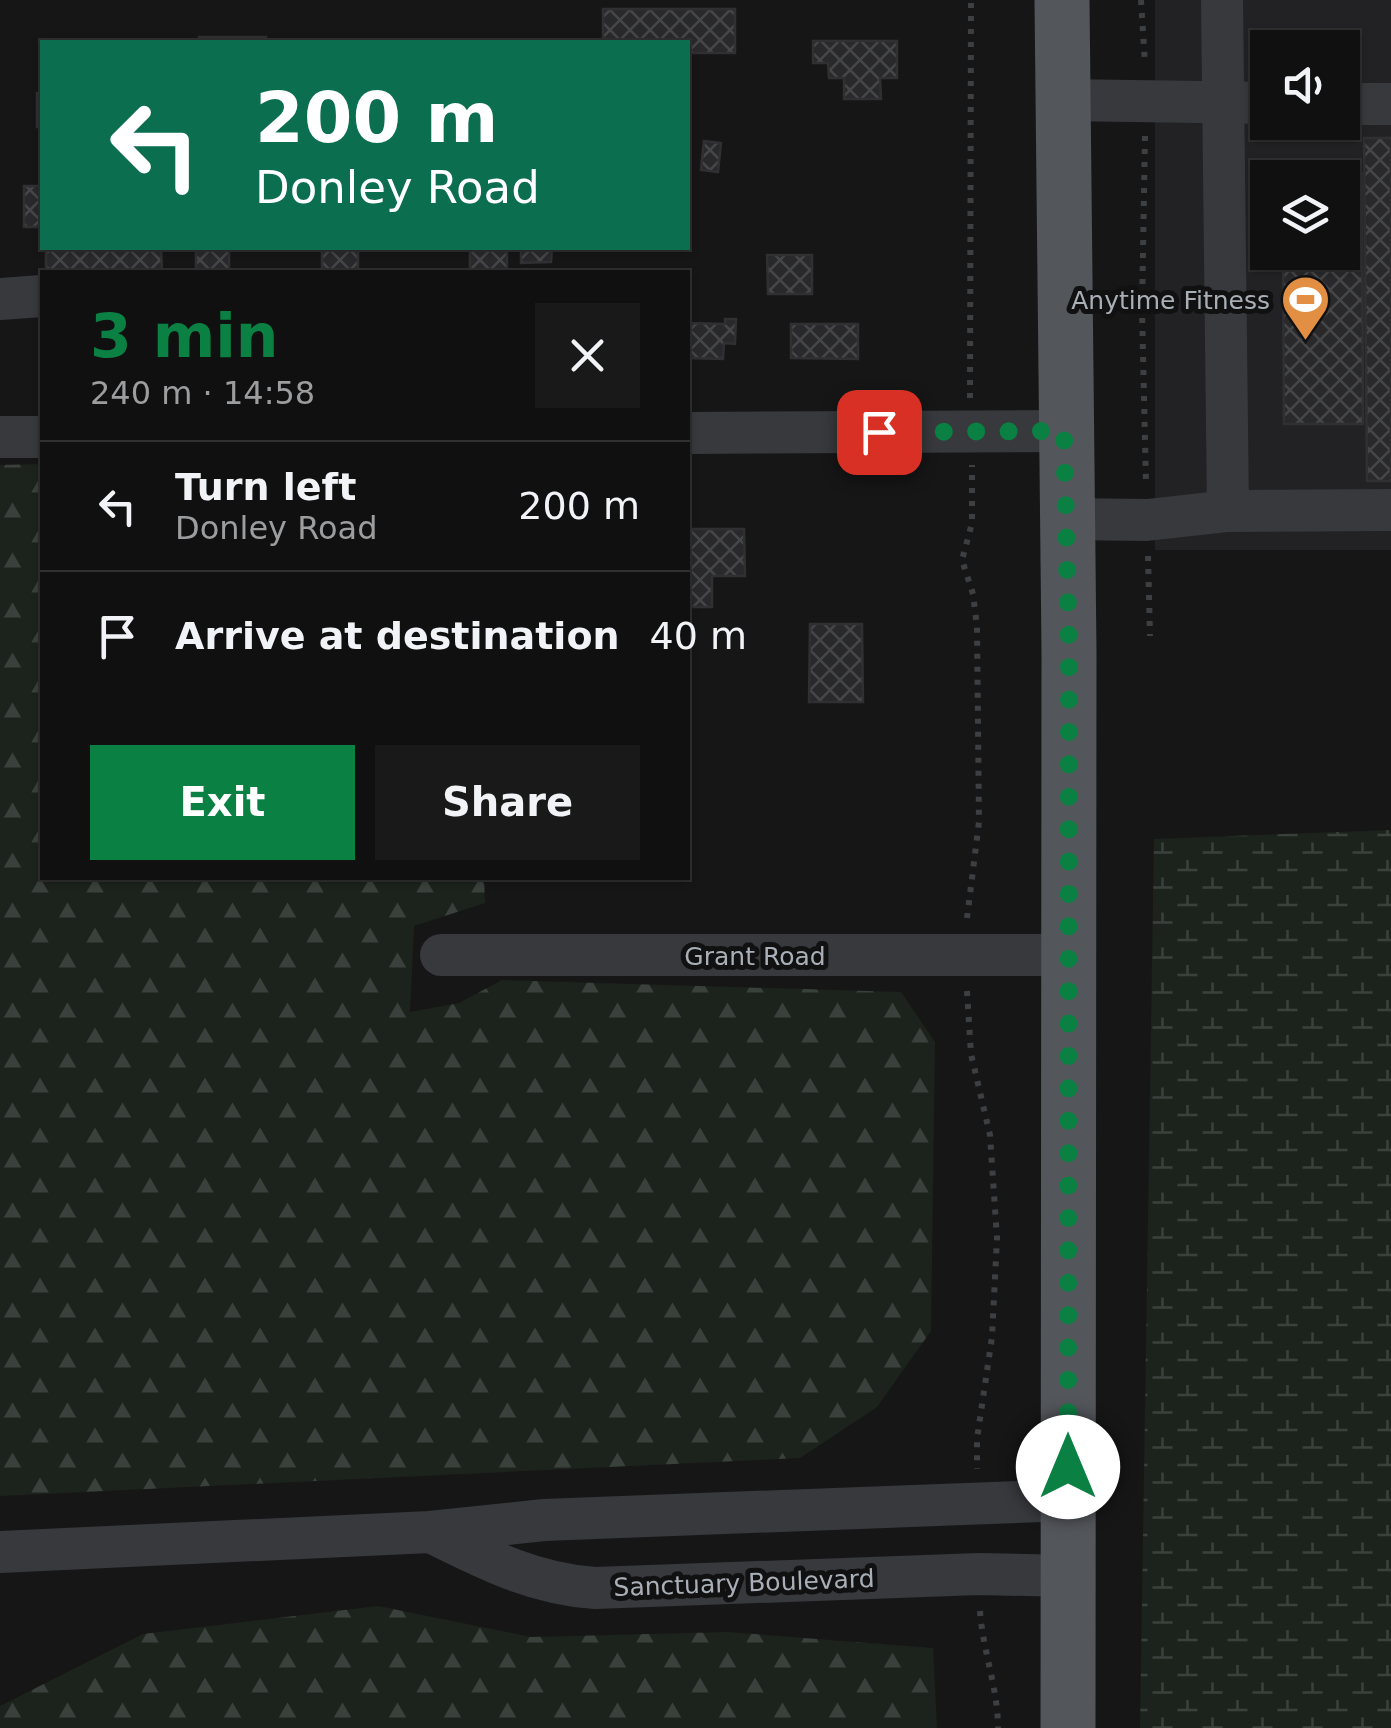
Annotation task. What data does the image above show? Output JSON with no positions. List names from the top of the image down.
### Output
{
  "streets": {
    "street": ["Grant Road", "Sanctuary Boulevard"]
  },
  "places": {
    "sports": ["Anytime Fitness"]
  },
  "page": {
    "turn": ["200 m", "Donley Road"],
    "heading": ["3 min", "240 m · 14:58"],
    "list": [
      {
        "name": "Turn left",
        "note": "Donley Road",
        "value": "200 m"
      },
      {
        "name": "Arrive at destination",
        "value": "40 m"
      }
    ],
    "buttons": ["Exit", "Share"]
  }
}
